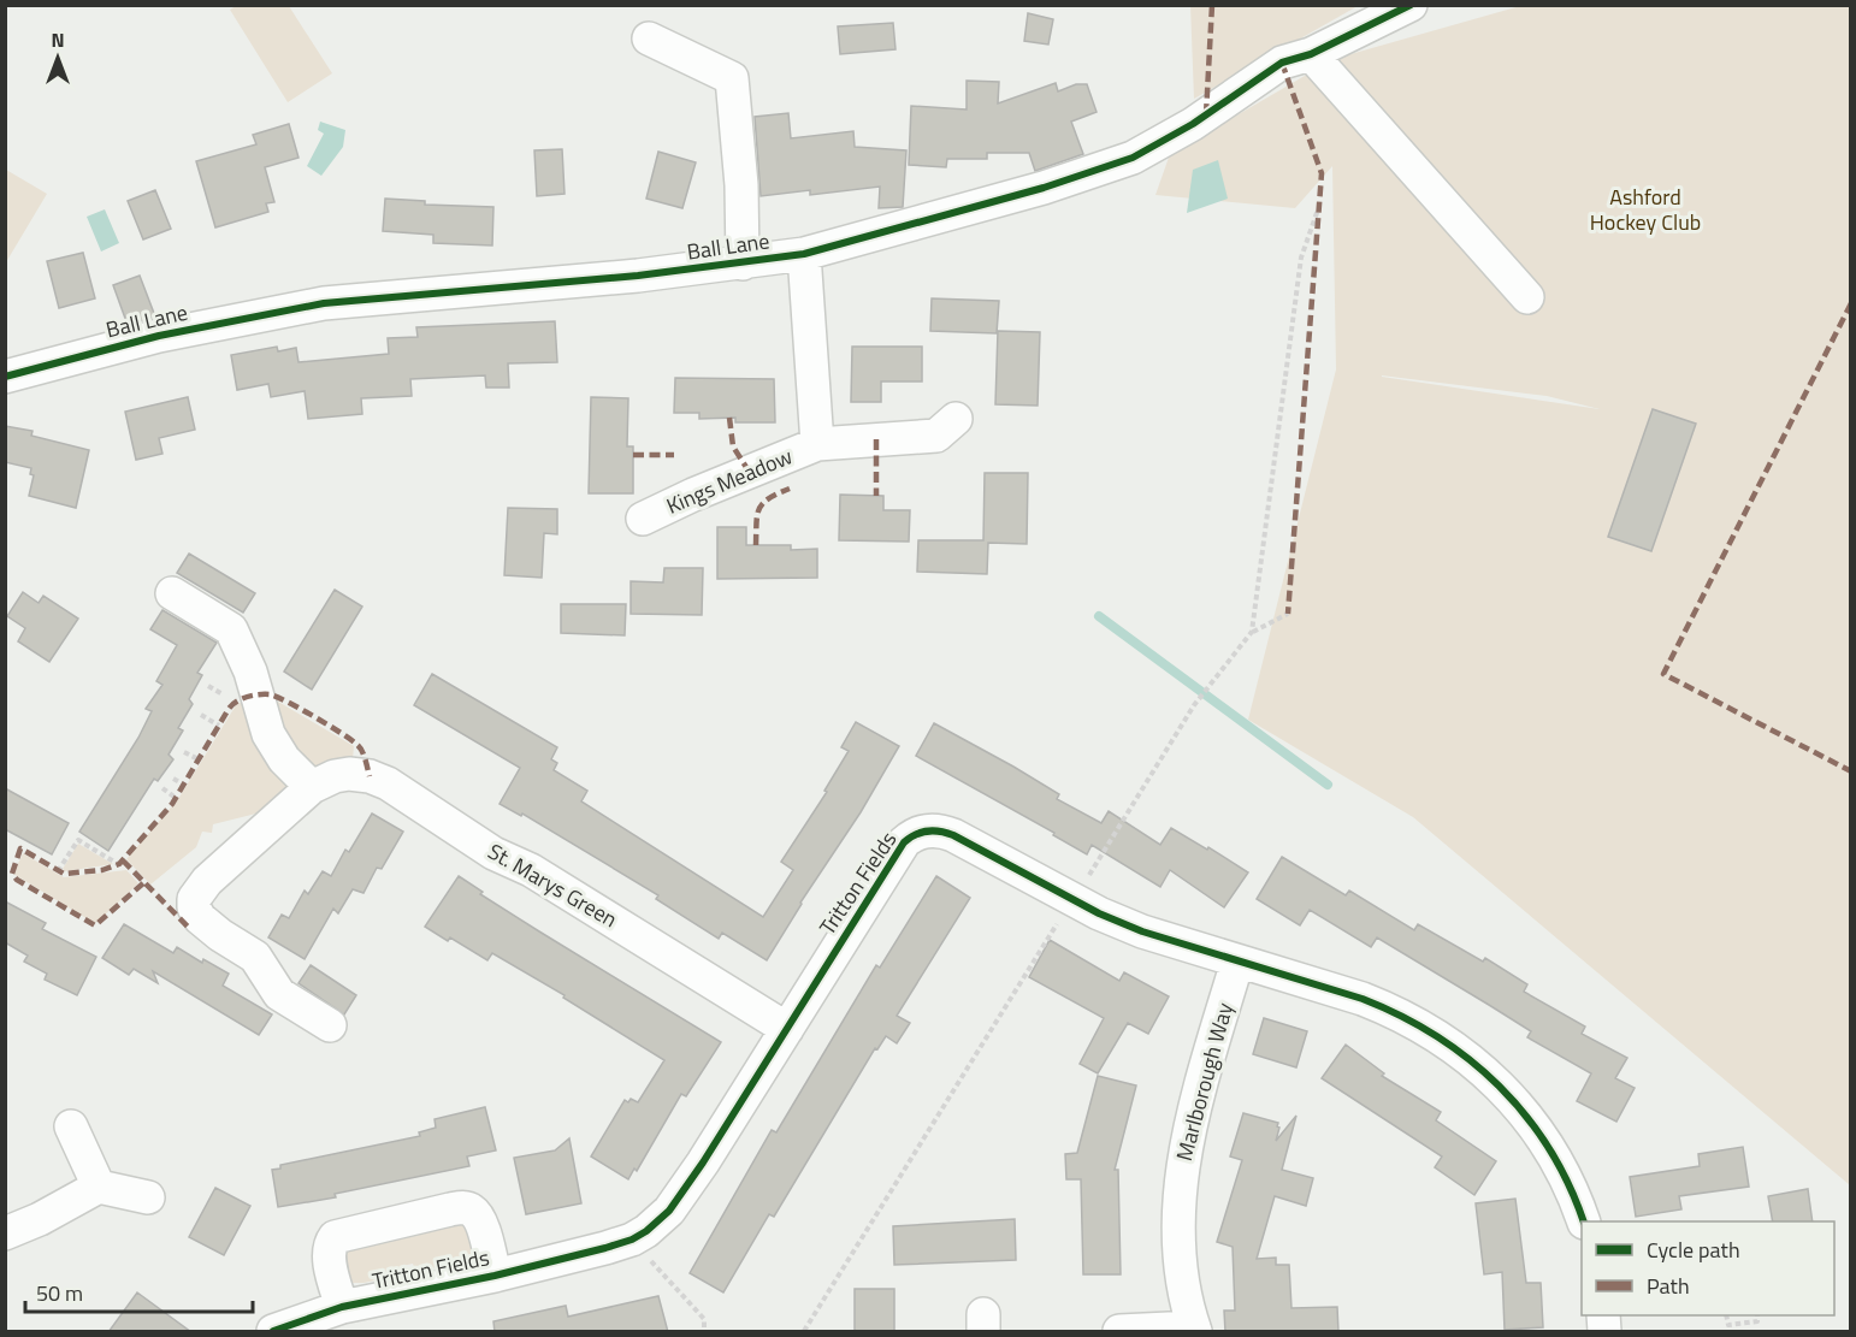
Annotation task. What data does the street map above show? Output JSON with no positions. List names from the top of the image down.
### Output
{
  "streets": {
    "street": [
      "Ball Lane",
      "Kings Meadow",
      "Tritton Fields",
      "St. Marys Green",
      "Marlborough Way"
    ]
  },
  "crossings": [
    ["Ball Lane", "Kings Meadow"],
    ["Tritton Fields", "St. Marys Green"],
    ["Tritton Fields", "Marlborough Way"]
  ],
  "parks": ["Ashford Hockey Club"],
  "legend": ["Cycle path", "Path"],
  "scale_bar": "50 m",
  "north": "top"
}
